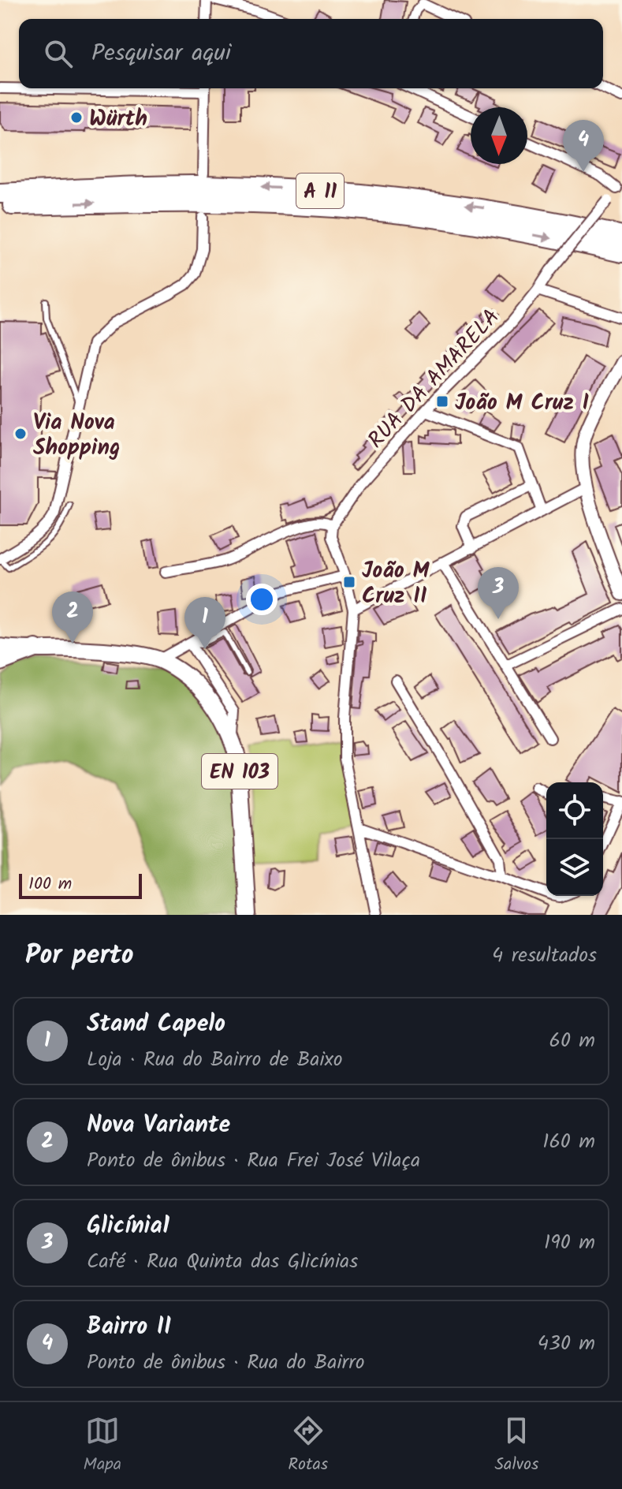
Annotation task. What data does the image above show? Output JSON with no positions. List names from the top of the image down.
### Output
{
  "streets": {
    "highway": ["A 11"],
    "main road": ["EN 103"],
    "street": ["RUA DA AMARELA"]
  },
  "places": {
    "other": ["Würth", "Via Nova Shopping"],
    "transit": ["João M Cruz I", "João M Cruz II"]
  },
  "scale_bar": "100 m",
  "north": "bottom",
  "page": {
    "search": "Pesquisar aqui",
    "pins": [
      "4",
      "3",
      "2",
      "1"
    ],
    "scale": "100 m",
    "heading": ["Por perto", "4 resultados"],
    "list": [
      {
        "mark": "1",
        "name": "Stand Capelo",
        "note": "Loja · Rua do Bairro de Baixo",
        "value": "60 m"
      },
      {
        "mark": "2",
        "name": "Nova Variante",
        "note": "Ponto de ônibus · Rua Frei José Vilaça",
        "value": "160 m"
      },
      {
        "mark": "3",
        "name": "Glicínia1",
        "note": "Café · Rua Quinta das Glicínias",
        "value": "190 m"
      },
      {
        "mark": "4",
        "name": "Bairro II",
        "note": "Ponto de ônibus · Rua do Bairro",
        "value": "430 m"
      }
    ],
    "nav": ["Mapa", "Rotas", "Salvos"]
  }
}
